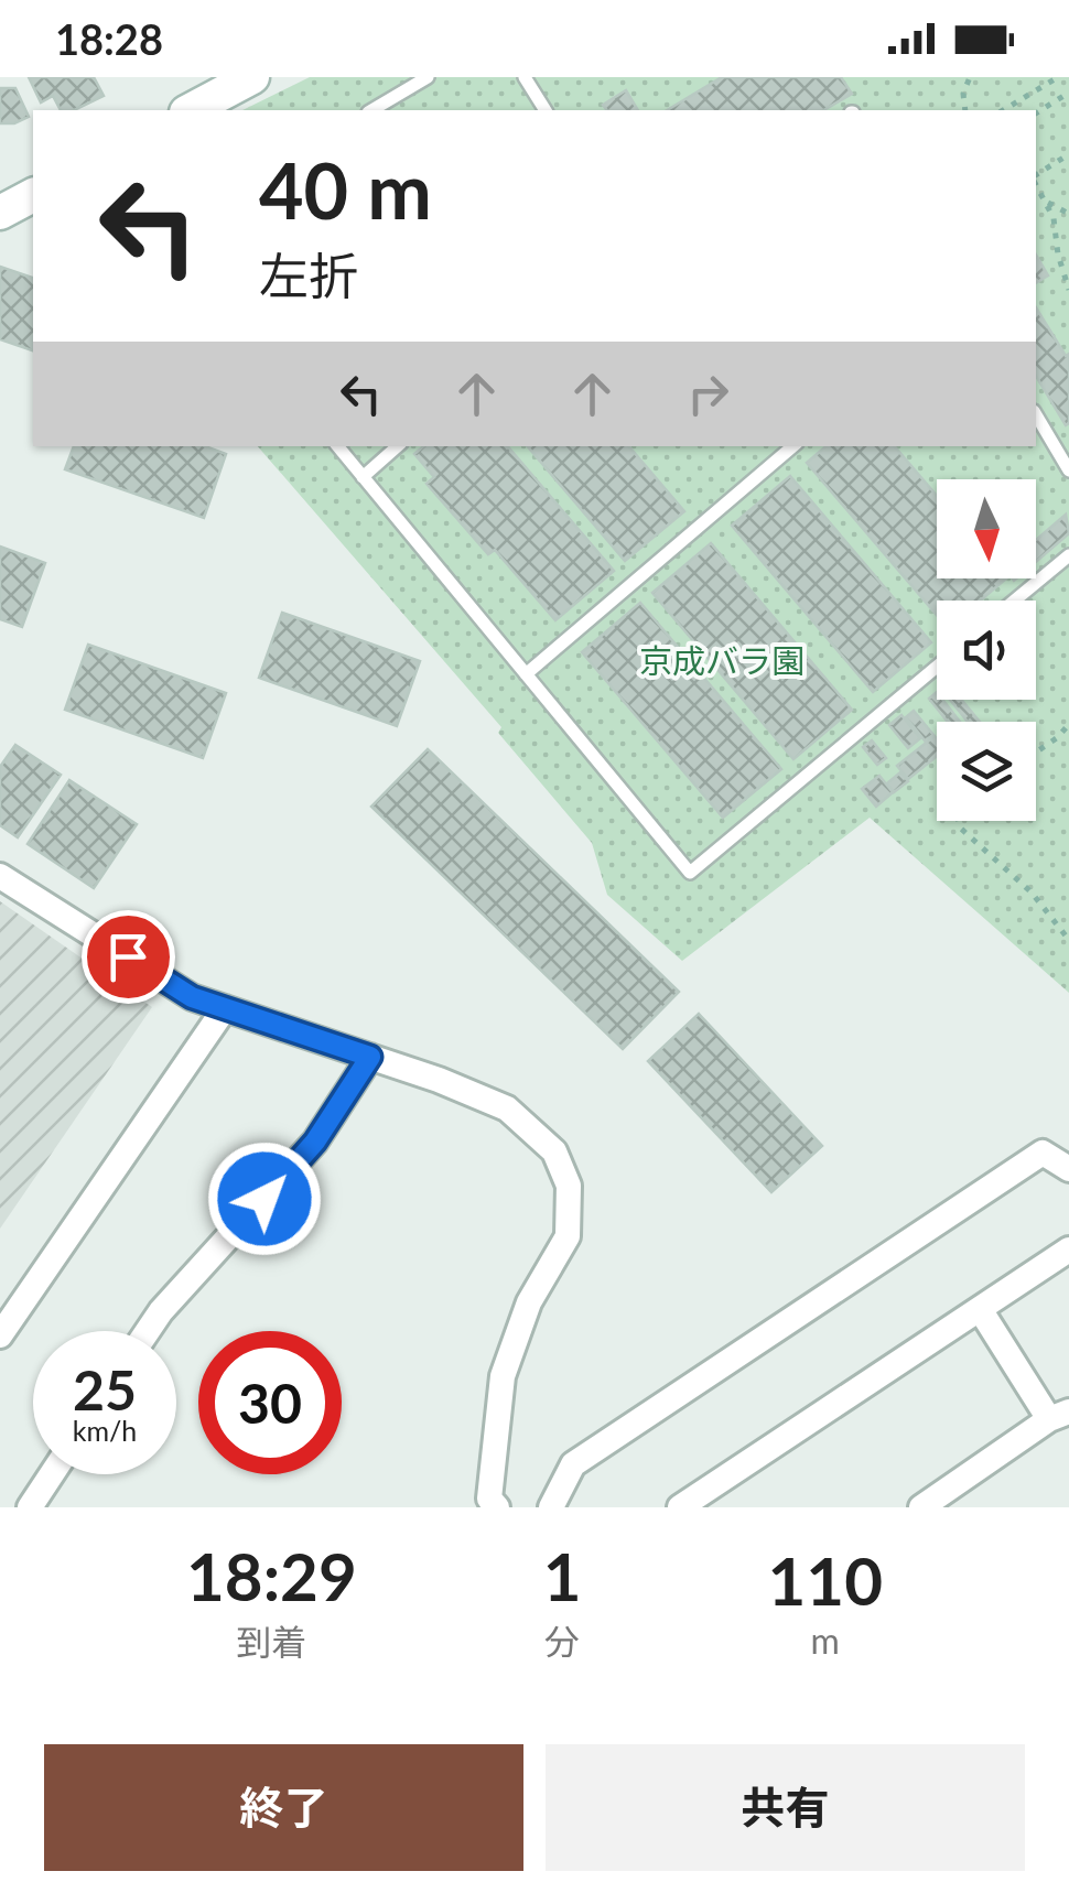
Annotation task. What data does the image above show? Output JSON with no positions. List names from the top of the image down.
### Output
{
  "parks": ["京成バラ園"],
  "north": "bottom",
  "page": {
    "status": "18:28",
    "turn": ["40 m", "左折"],
    "speed": "25 km/h",
    "limit": "30",
    "eta": [
      "18:29",
      "到着",
      "1",
      "分",
      "110",
      "m"
    ],
    "buttons": ["終了", "共有"]
  }
}
